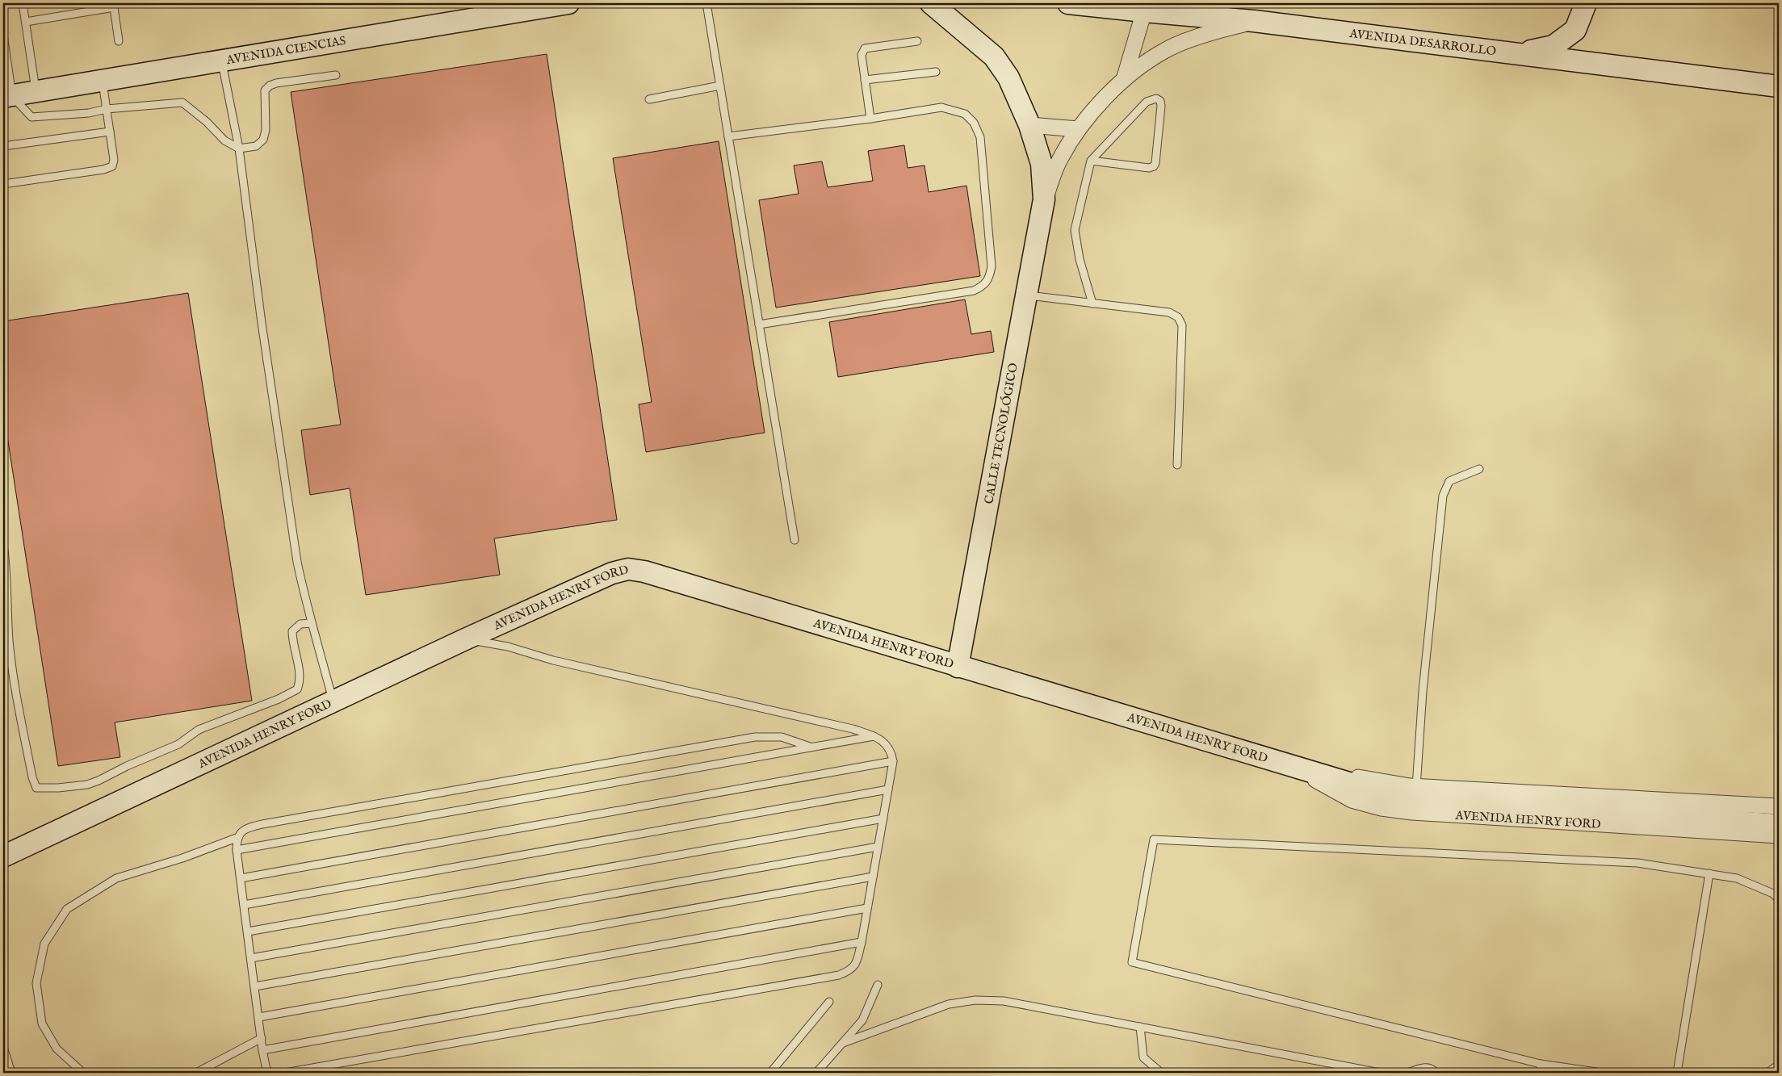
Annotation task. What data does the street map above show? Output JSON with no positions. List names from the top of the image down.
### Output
{
  "streets": {
    "street": [
      "AVENIDA DESARROLLO",
      "AVENIDA CIENCIAS",
      "CALLE TECNOLÓGICO",
      "AVENIDA HENRY FORD"
    ]
  },
  "crossings": [
    ["AVENIDA DESARROLLO", "CALLE TECNOLÓGICO"],
    ["CALLE TECNOLÓGICO", "AVENIDA HENRY FORD"]
  ]
}
